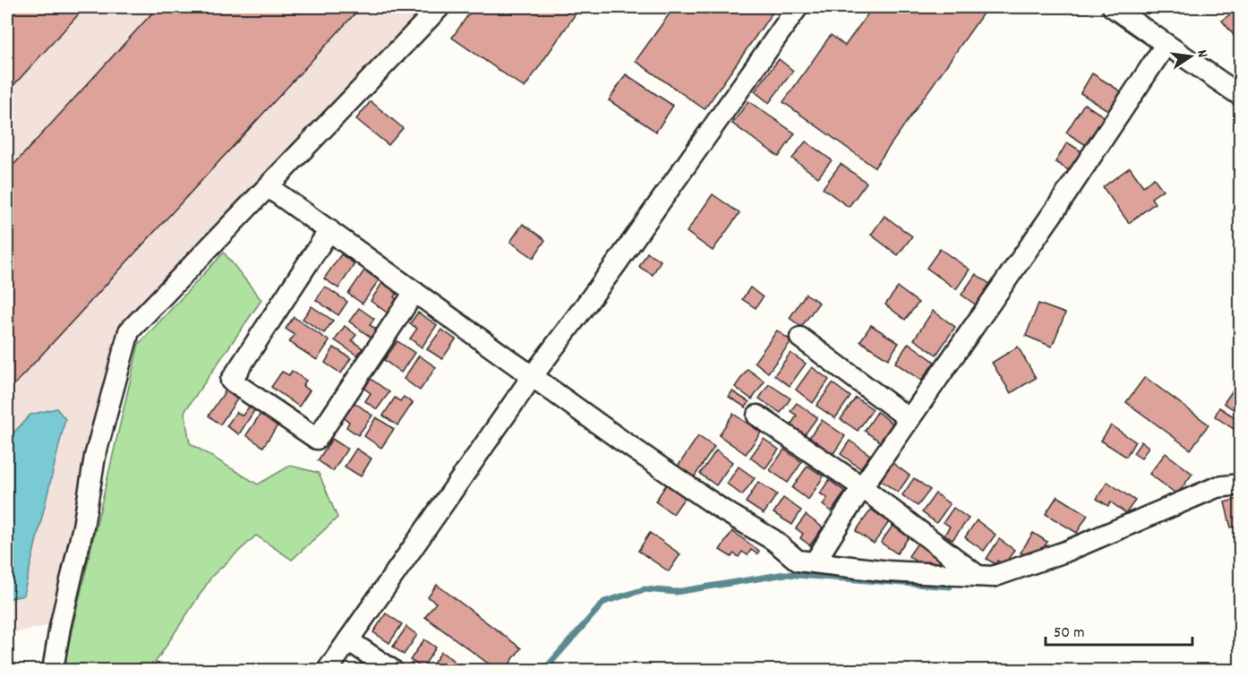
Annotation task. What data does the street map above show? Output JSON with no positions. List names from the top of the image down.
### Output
{
  "scale_bar": "50 m",
  "north": "right"
}
